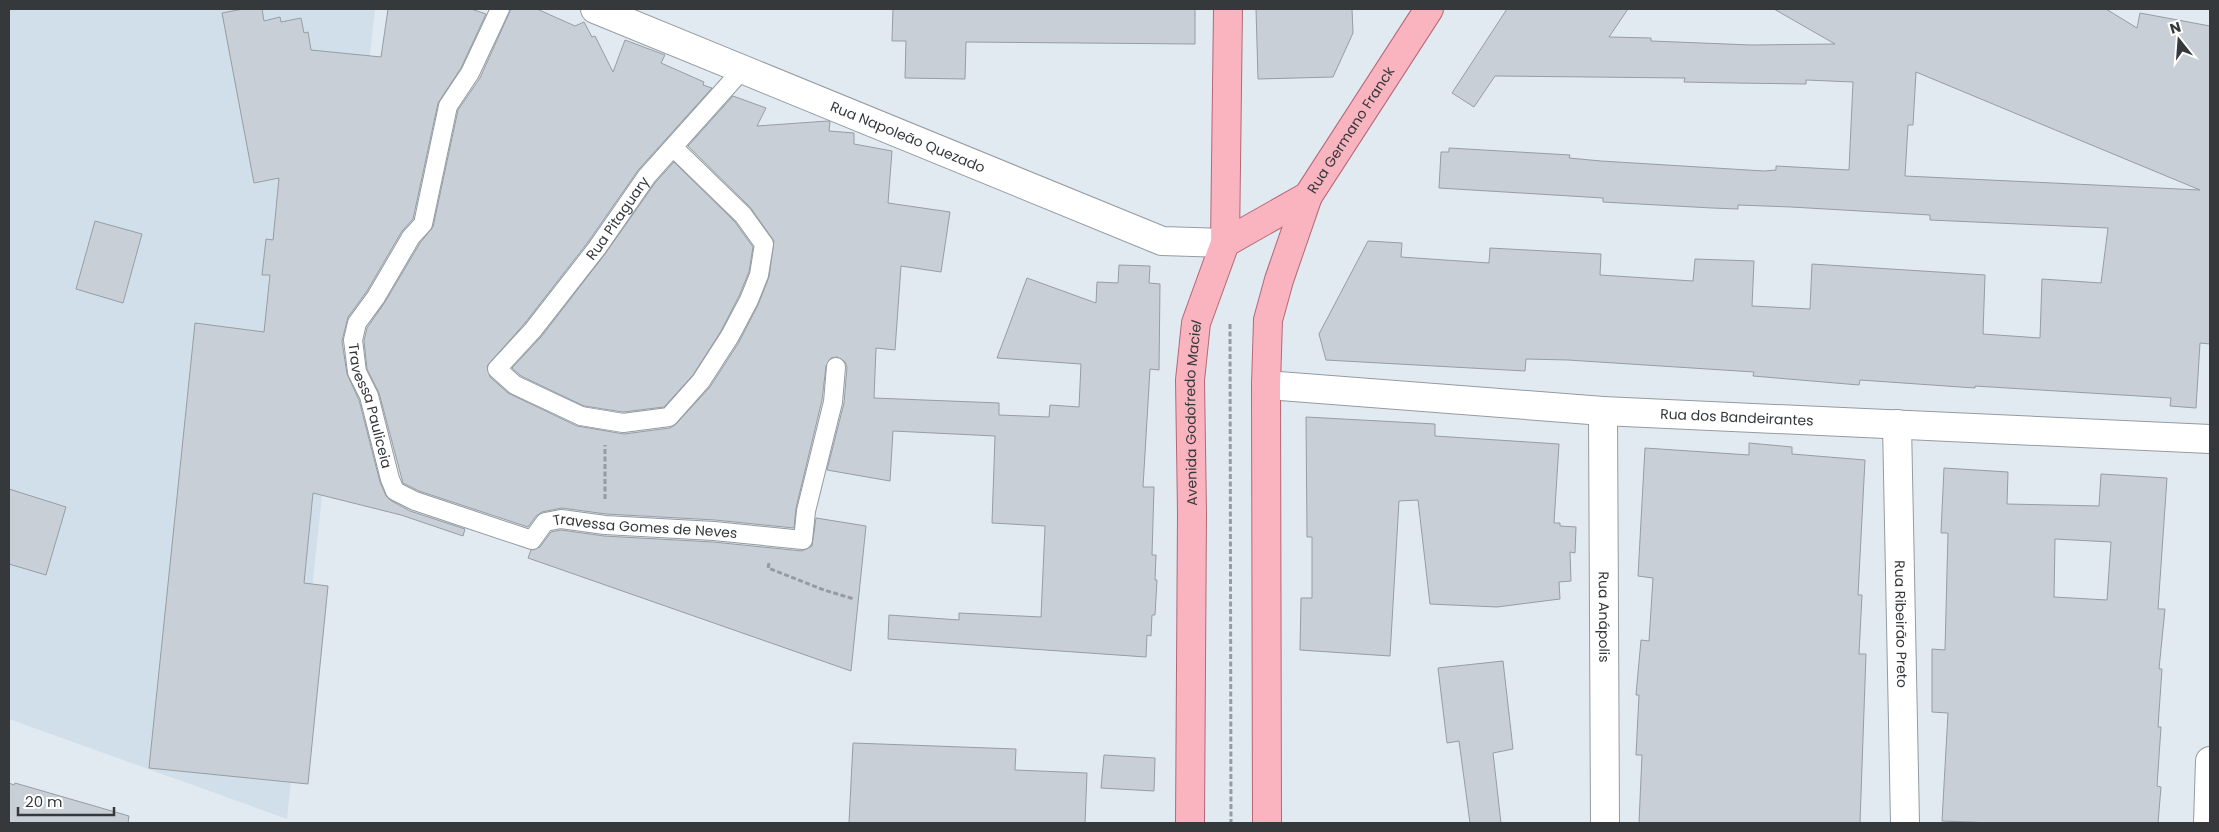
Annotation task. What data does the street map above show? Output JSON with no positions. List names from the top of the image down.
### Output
{
  "streets": {
    "main road": ["Rua Germano Franck", "Avenida Godofredo Maciel"],
    "street": [
      "Rua Napoleão Quezado",
      "Rua dos Bandeirantes",
      "Rua Anápolis",
      "Rua Ribeirão Preto"
    ],
    "lane": ["Rua Pitaguary", "Travessa Pauliceia", "Travessa Gomes de Neves"]
  },
  "crossings": [
    ["Rua Germano Franck", "Rua Napoleão Quezado"],
    ["Rua Germano Franck", "Avenida Godofredo Maciel"],
    ["Rua Napoleão Quezado", "Rua Pitaguary"],
    ["Rua Napoleão Quezado", "Avenida Godofredo Maciel"],
    ["Travessa Pauliceia", "Travessa Gomes de Neves"],
    ["Rua dos Bandeirantes", "Rua Anápolis"],
    ["Rua dos Bandeirantes", "Rua Ribeirão Preto"]
  ],
  "scale_bar": "20 m",
  "north": "top"
}
